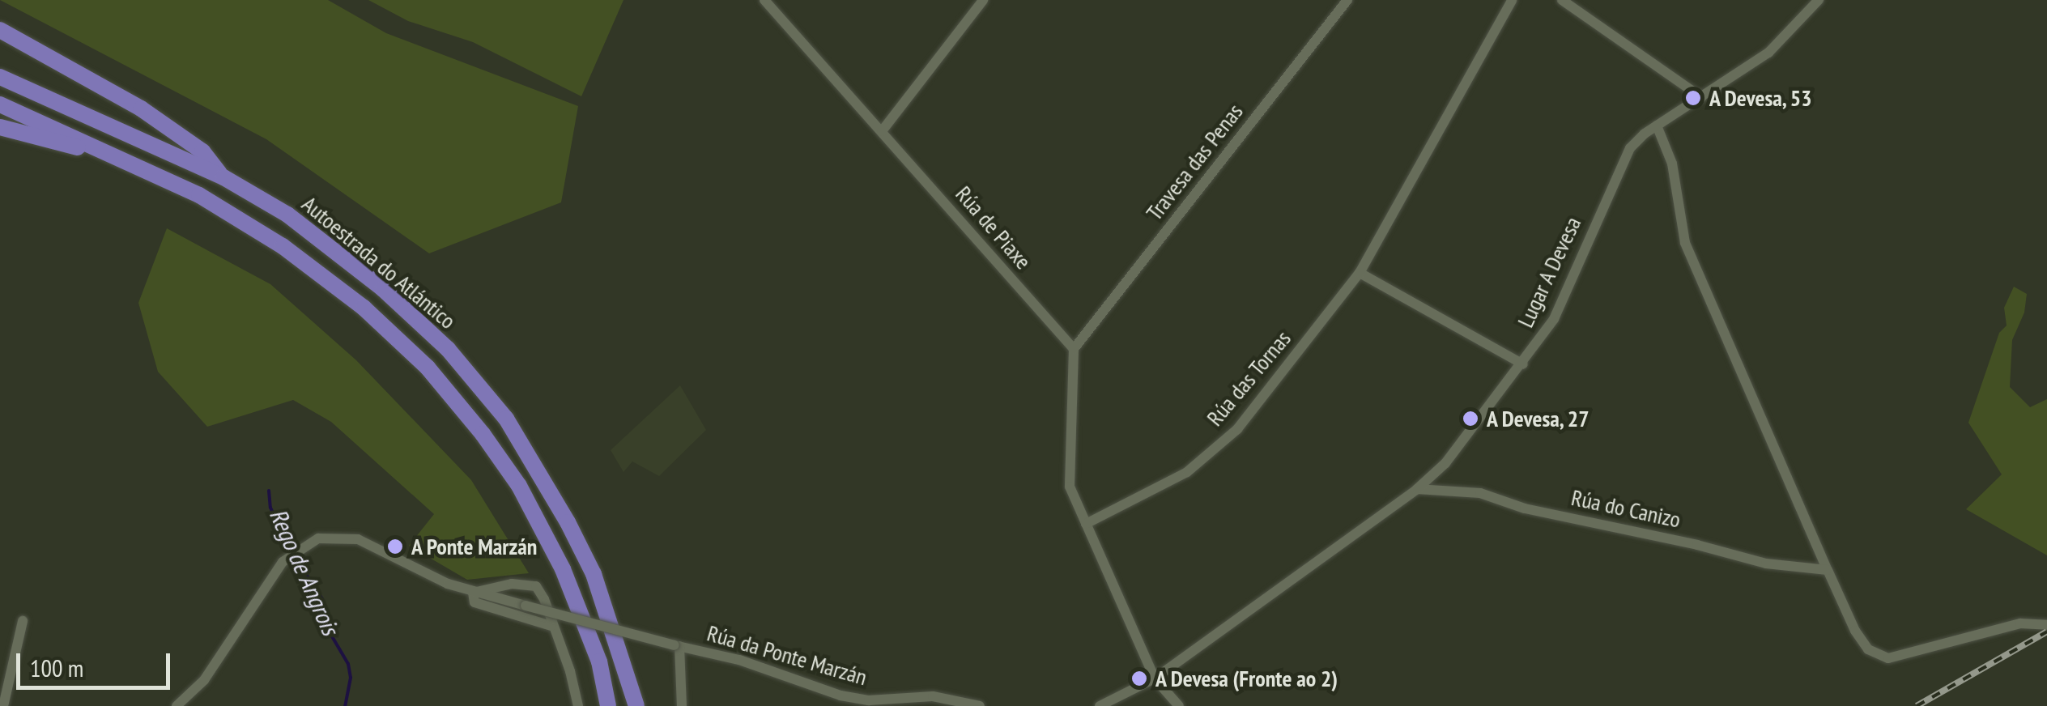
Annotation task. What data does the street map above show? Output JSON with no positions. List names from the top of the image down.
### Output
{
  "streets": {
    "highway": ["Autoestrada do Atlántico"],
    "street": [
      "Travesa das Penas",
      "Rúa de Piaxe",
      "Lugar A Devesa",
      "Rúa das Tornas",
      "Rúa do Canizo",
      "Rúa da Ponte Marzán"
    ]
  },
  "crossings": [
    ["Travesa das Penas", "Rúa de Piaxe"],
    ["Lugar A Devesa", "Rúa do Canizo"]
  ],
  "water": ["Rego de Angrois"],
  "places": [
    "A Devesa, 53",
    "A Devesa, 27",
    "A Ponte Marzán",
    "A Devesa (Fronte ao 2)"
  ],
  "scale_bar": "100 m"
}
